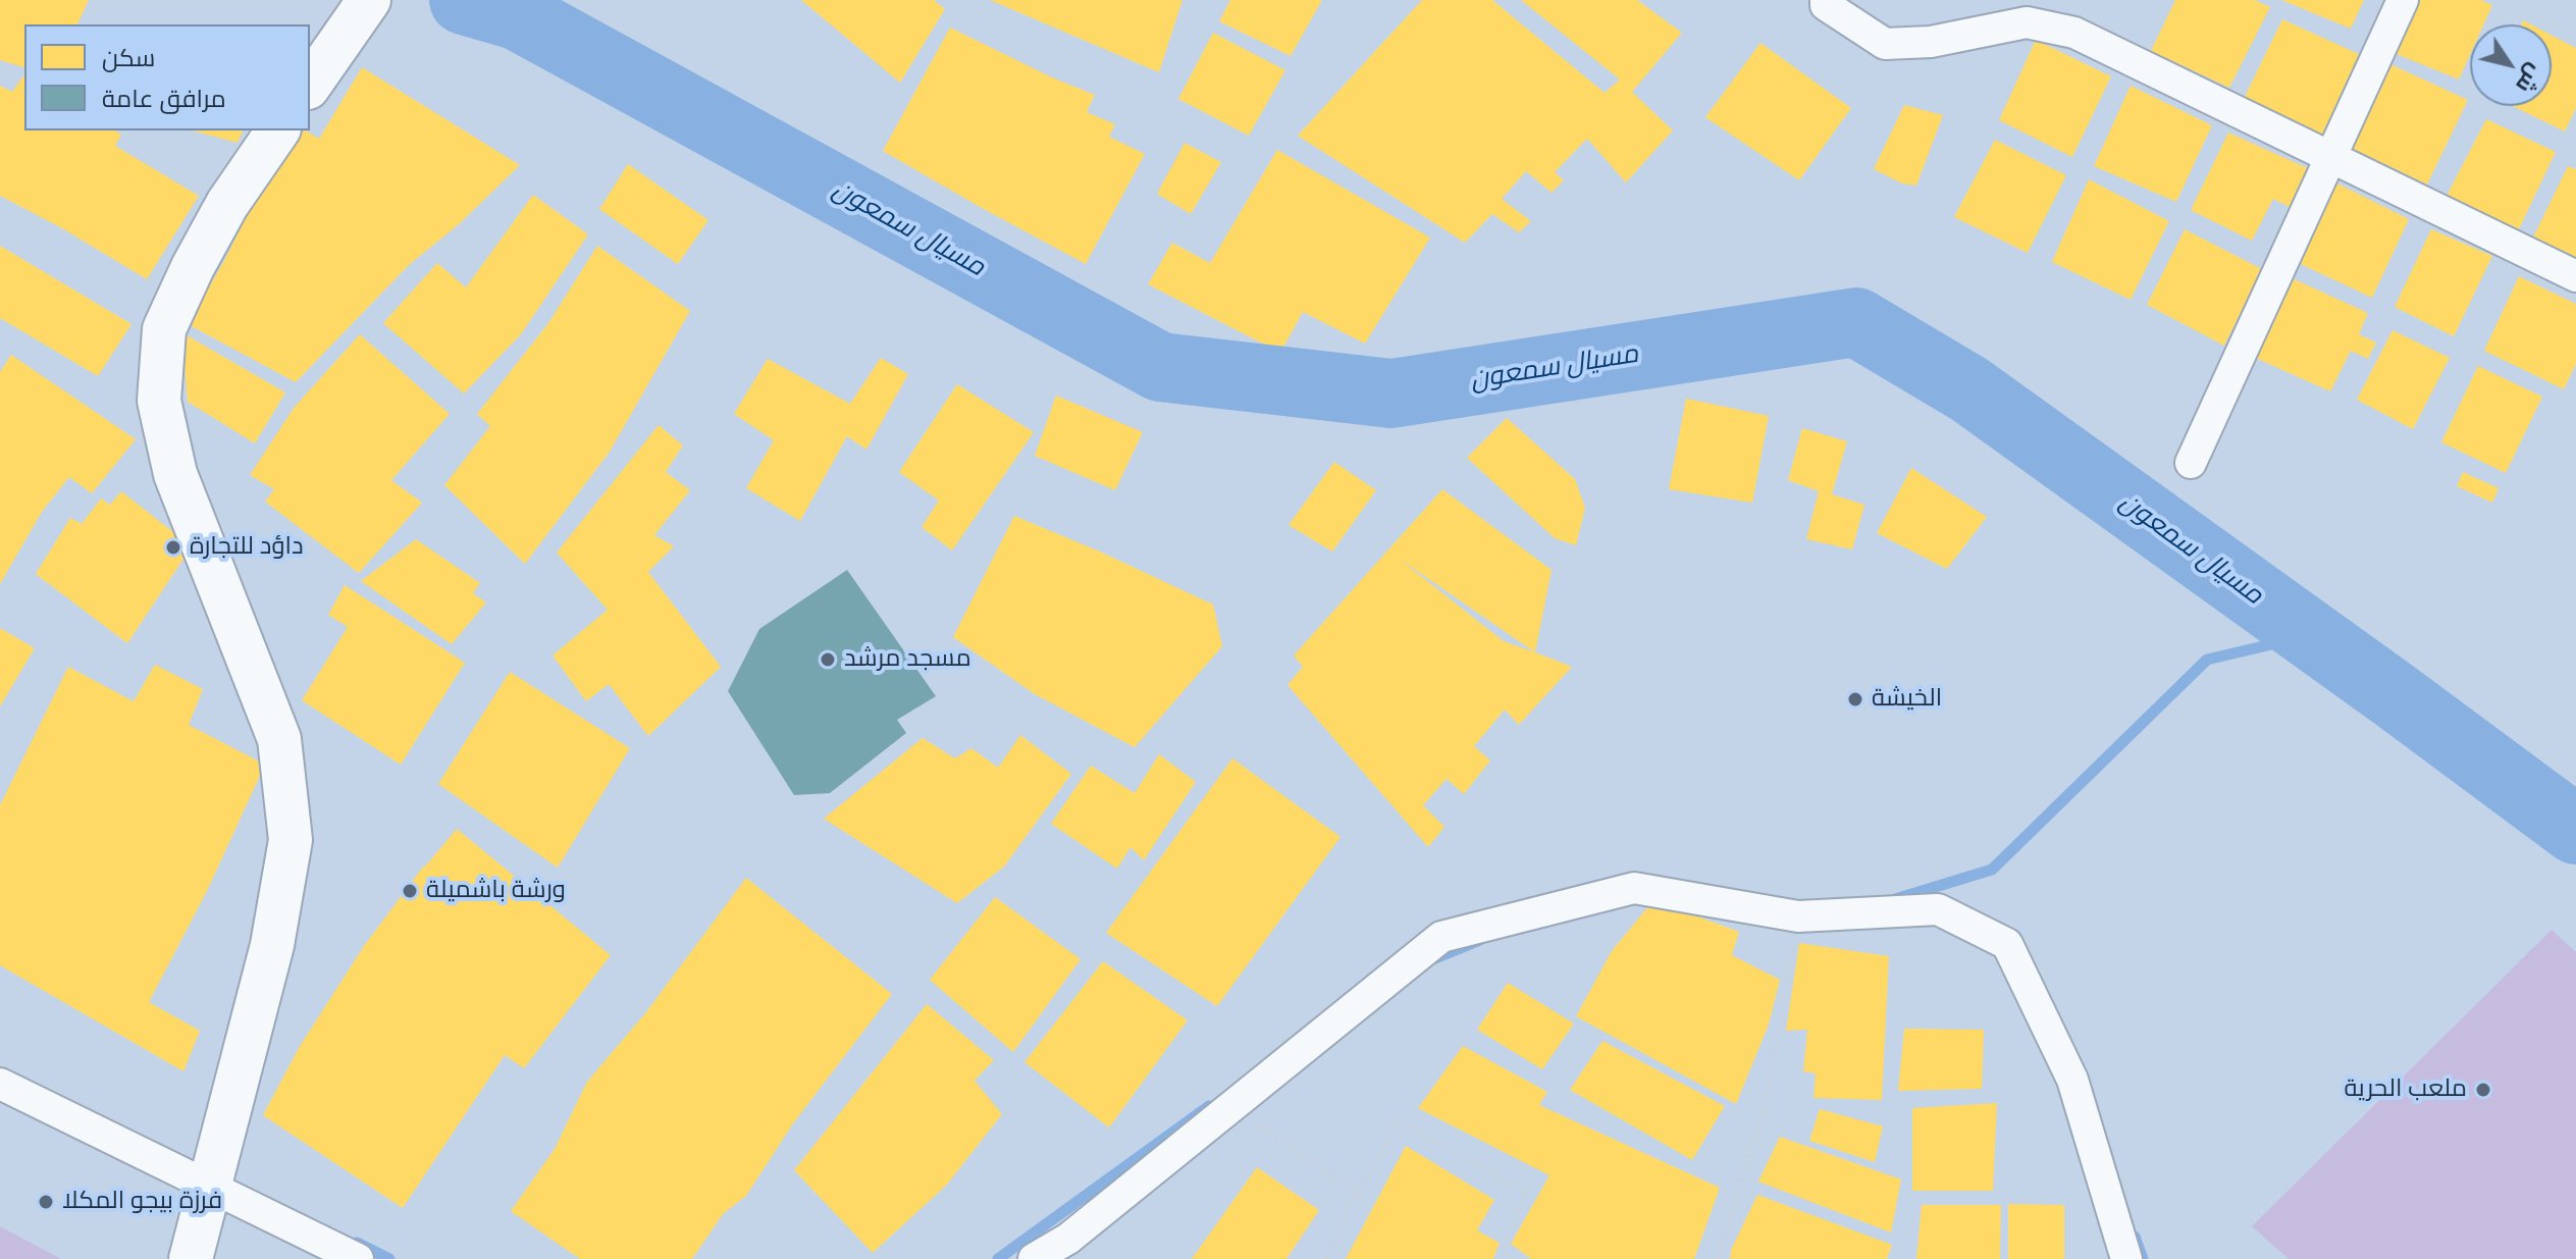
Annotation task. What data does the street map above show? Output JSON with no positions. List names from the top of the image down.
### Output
{
  "water": ["مسيال سمعون"],
  "places": [
    "داؤد للتجارة",
    "مسجد مرشد",
    "الخيشة",
    "ورشة باشميلة",
    "ملعب الحرية",
    "فرزة بيجو المكلا"
  ],
  "legend": ["سكن", "مرافق عامة"],
  "north": "bottom right"
}
